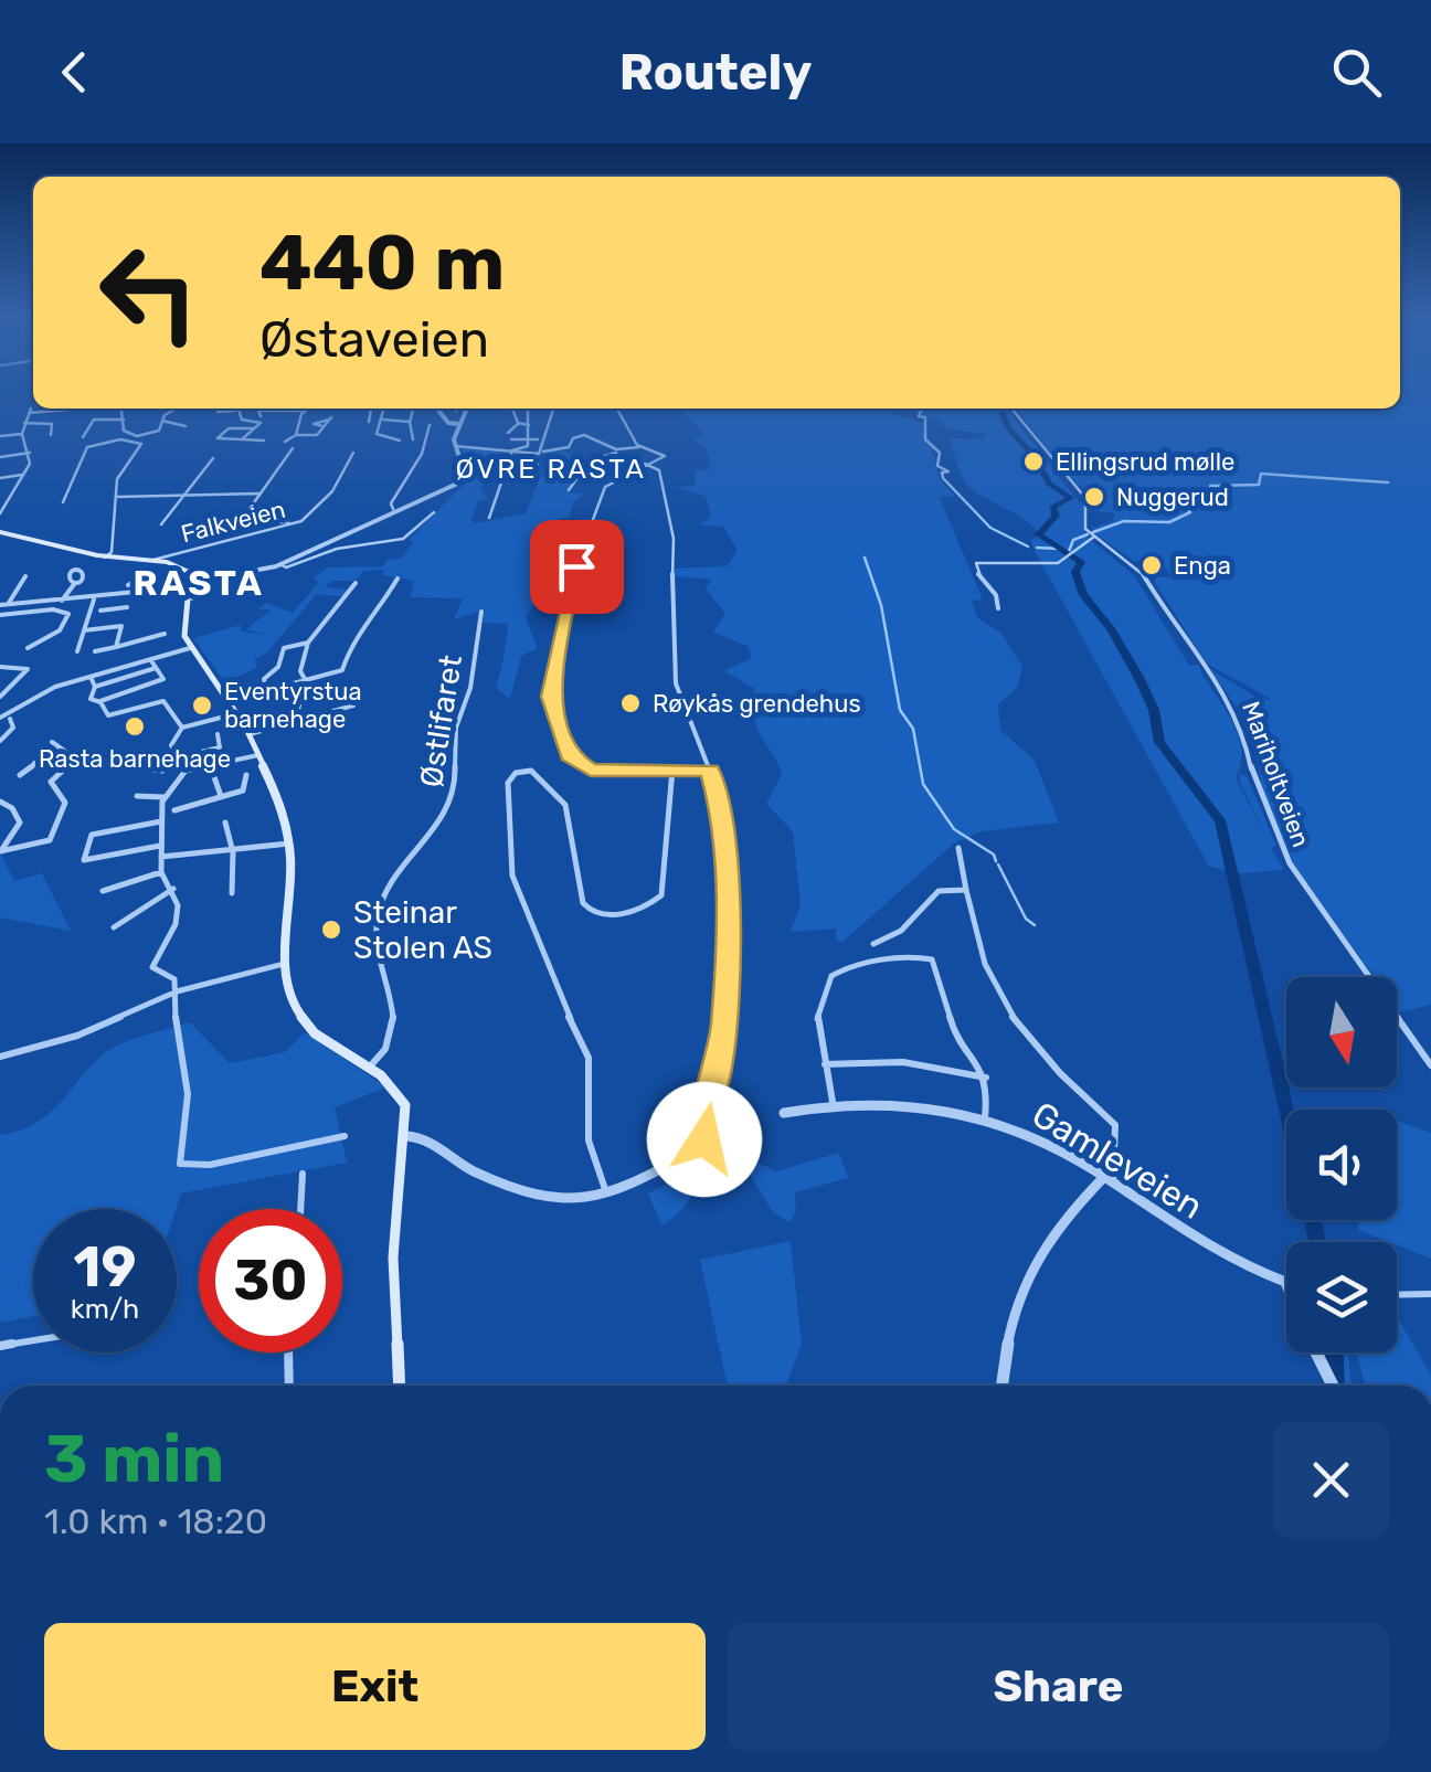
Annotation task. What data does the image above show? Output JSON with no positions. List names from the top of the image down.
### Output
{
  "streets": {
    "street": [
      "Falkveien",
      "Østlifaret",
      "Mariholtveien",
      "Gamleveien"
    ]
  },
  "districts": ["ØVRE RASTA", "RASTA"],
  "places": [
    "Ellingsrud mølle",
    "Nuggerud",
    "Enga",
    "Røykås grendehus",
    "Eventyrstua barnehage",
    "Rasta barnehage",
    "Steinar Stolen AS"
  ],
  "north": "bottom",
  "page": {
    "header": "Routely",
    "turn": ["440 m", "Østaveien"],
    "speed": "19 km/h",
    "limit": "30",
    "heading": ["3 min", "1.0 km · 18:20"],
    "buttons": ["Exit", "Share"]
  }
}
